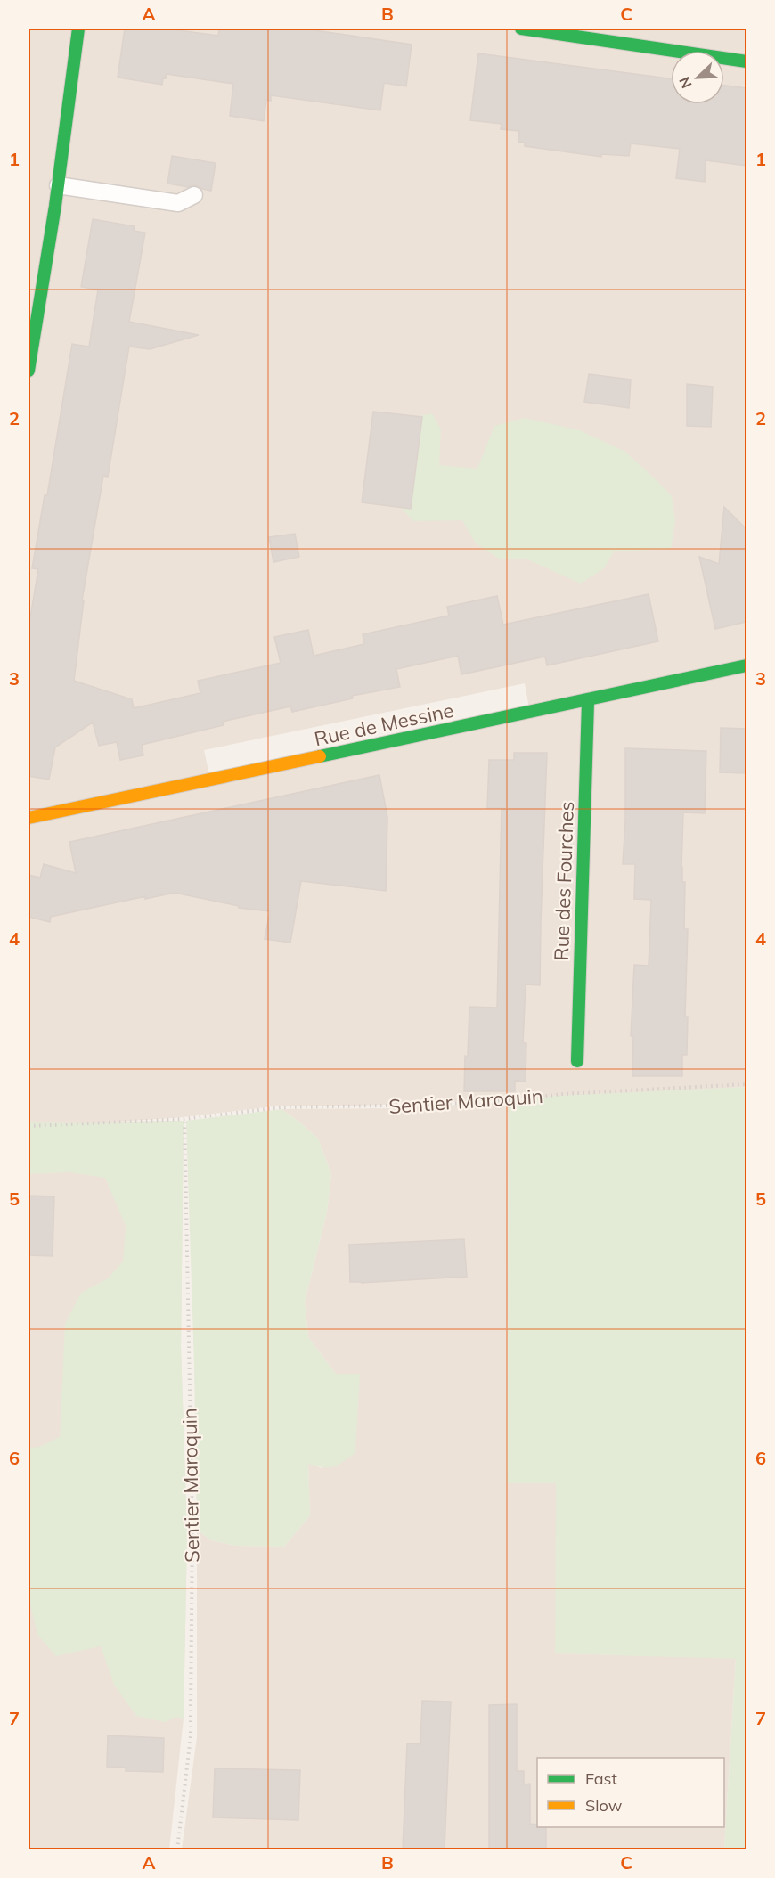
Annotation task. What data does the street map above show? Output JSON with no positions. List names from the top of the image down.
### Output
{
  "streets": {
    "street": ["Rue de Messine", "Rue des Fourches"],
    "path": ["Sentier Maroquin"]
  },
  "crossings": [
    ["Rue de Messine", "Rue des Fourches"]
  ],
  "legend": ["Fast", "Slow"],
  "north": "bottom left",
  "grid": {
    "columns": ["A", "B", "C"],
    "rows": [
      "1",
      "2",
      "3",
      "4",
      "5",
      "6",
      "7"
    ]
  }
}
